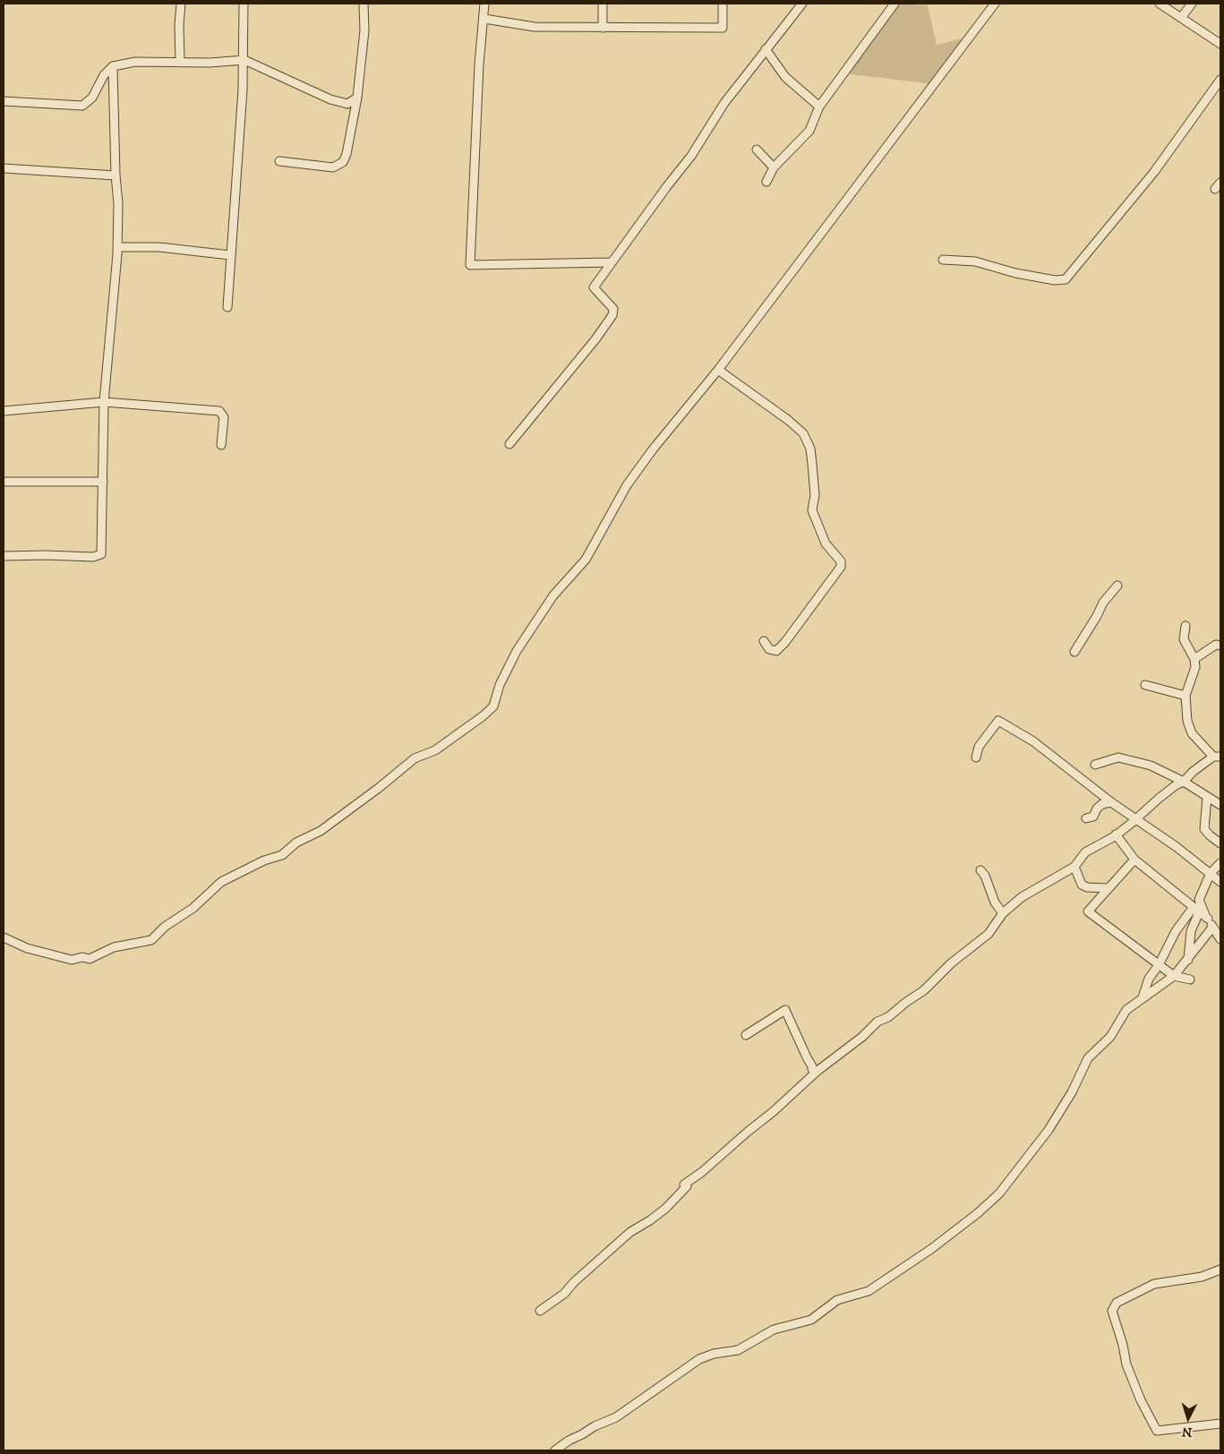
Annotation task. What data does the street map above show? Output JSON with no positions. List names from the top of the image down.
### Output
{
  "north": "bottom"
}
